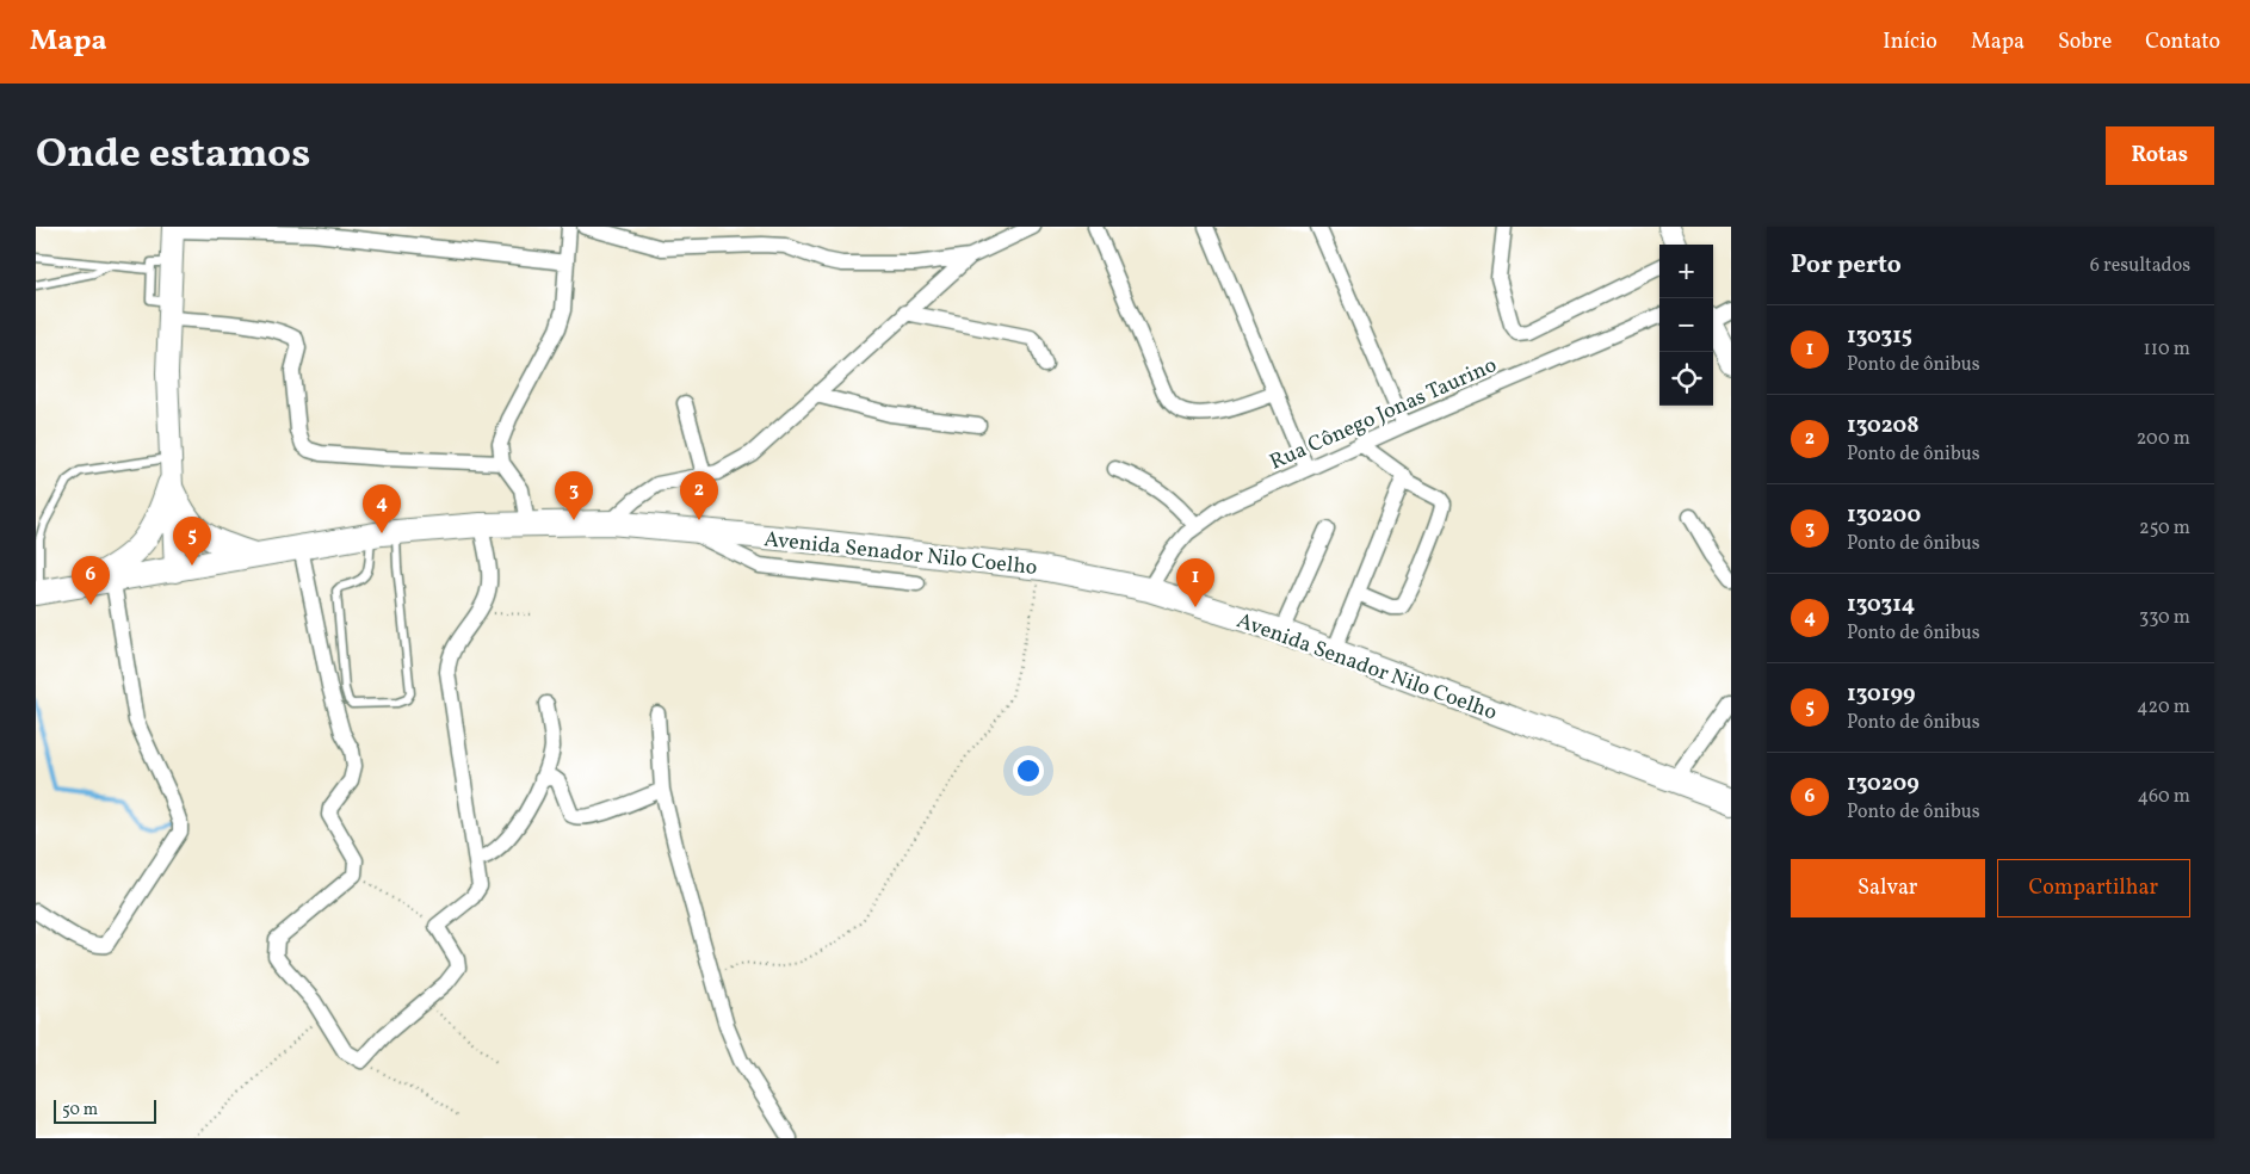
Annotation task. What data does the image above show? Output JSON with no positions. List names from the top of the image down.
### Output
{
  "streets": {
    "main road": ["Avenida Senador Nilo Coelho"],
    "street": ["Rua Cônego Jonas Taurino"]
  },
  "crossings": [
    ["Rua Cônego Jonas Taurino", "Avenida Senador Nilo Coelho"]
  ],
  "scale_bar": "50 m",
  "page": {
    "header": "Mapa",
    "nav": [
      "Início",
      "Mapa",
      "Sobre",
      "Contato"
    ],
    "title": "Onde estamos",
    "buttons": [
      "Rotas",
      ["Salvar", "Compartilhar"]
    ],
    "heading": ["Por perto", "6 resultados"],
    "map_buttons": ["+", "−"],
    "list": [
      {
        "mark": "1",
        "name": "130315",
        "note": "Ponto de ônibus",
        "value": "110 m"
      },
      {
        "mark": "2",
        "name": "130208",
        "note": "Ponto de ônibus",
        "value": "200 m"
      },
      {
        "mark": "3",
        "name": "130200",
        "note": "Ponto de ônibus",
        "value": "250 m"
      },
      {
        "mark": "4",
        "name": "130314",
        "note": "Ponto de ônibus",
        "value": "330 m"
      },
      {
        "mark": "5",
        "name": "130199",
        "note": "Ponto de ônibus",
        "value": "420 m"
      },
      {
        "mark": "6",
        "name": "130209",
        "note": "Ponto de ônibus",
        "value": "460 m"
      }
    ],
    "pins": [
      "2",
      "3",
      "4",
      "5",
      "6",
      "1"
    ],
    "scale": "50 m"
  }
}
